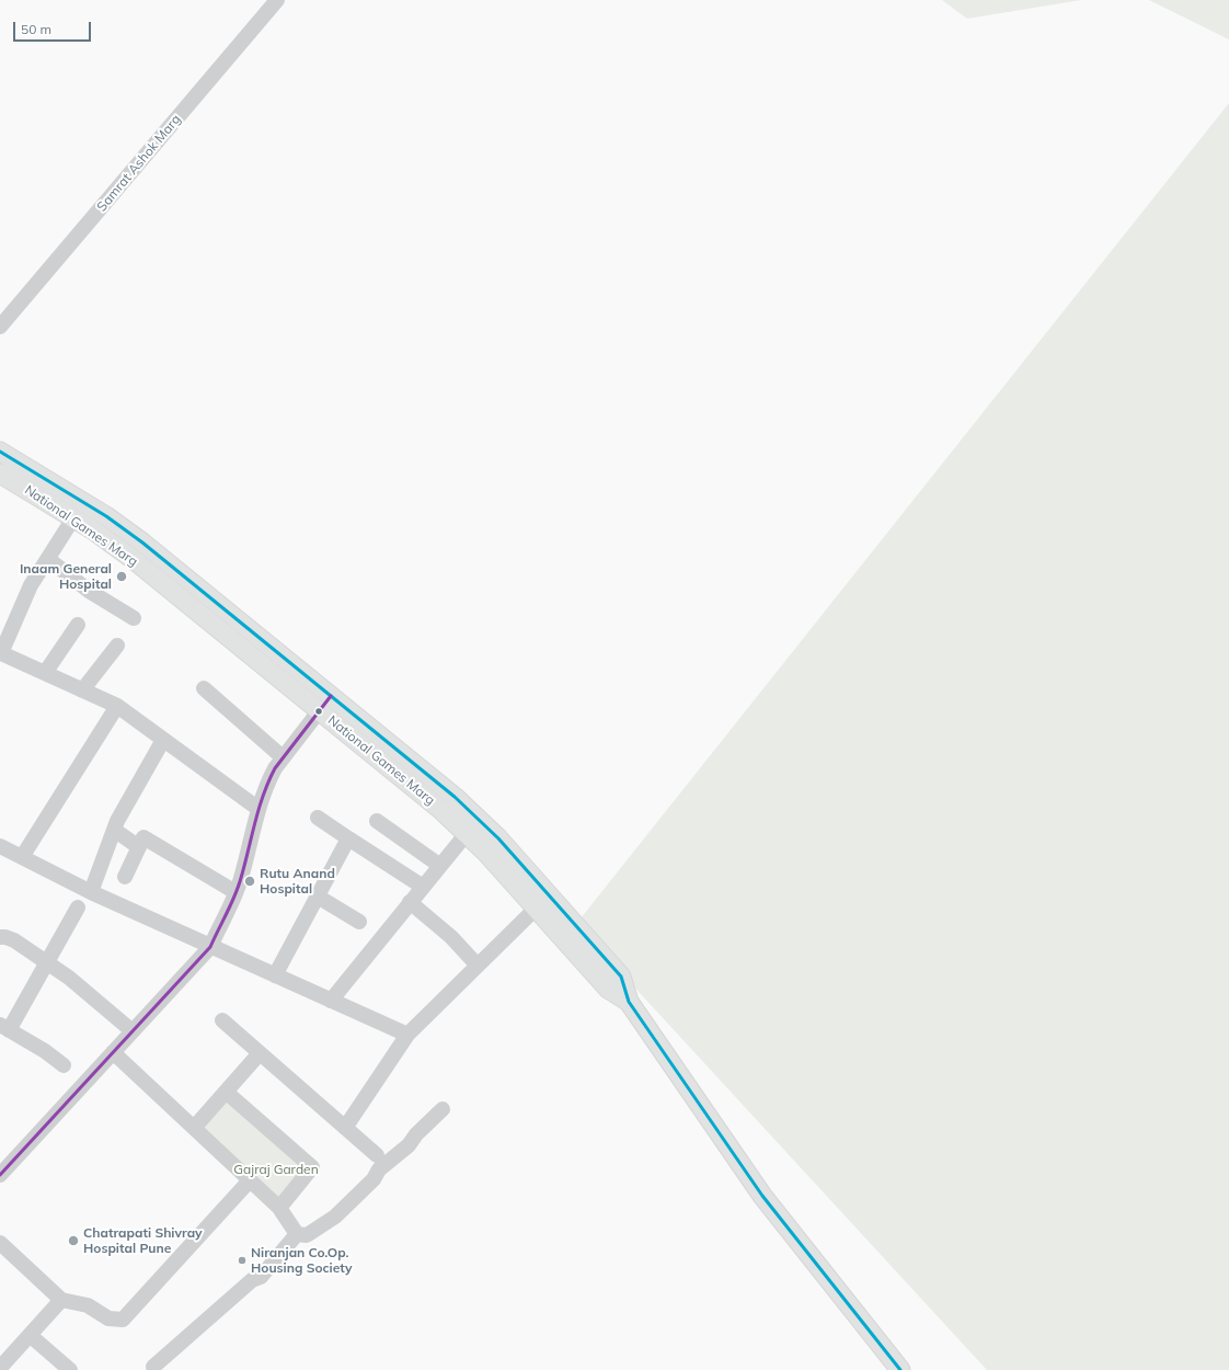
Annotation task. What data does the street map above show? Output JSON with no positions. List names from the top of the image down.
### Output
{
  "streets": {
    "main road": ["National Games Marg"],
    "street": ["Samrat Ashok Marg"]
  },
  "parks": ["Gajraj Garden"],
  "places": [
    "Inaam General Hospital",
    "Rutu Anand Hospital",
    "Chatrapati Shivray Hospital Pune",
    "Niranjan Co.Op. Housing Society"
  ],
  "lines": ["transit line 50"],
  "scale_bar": "50 m"
}
